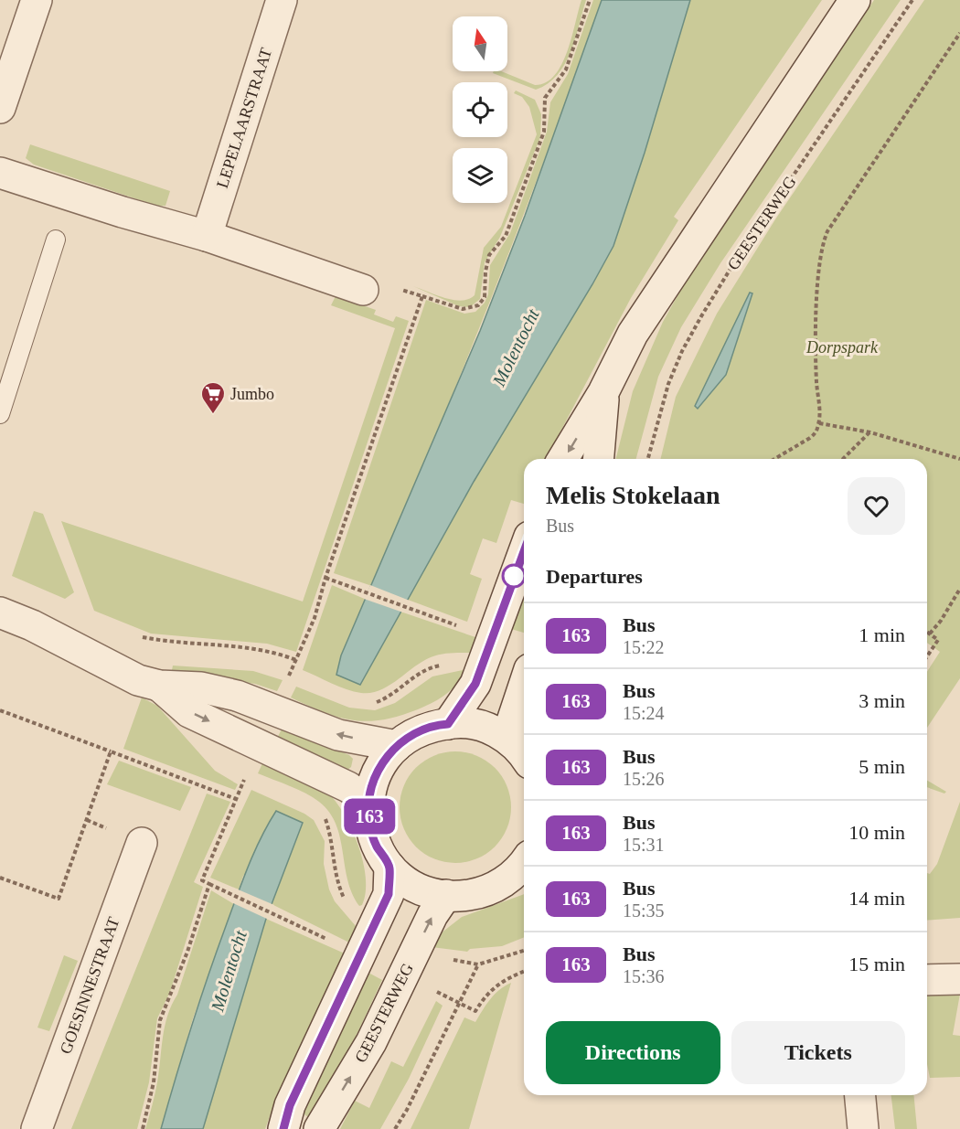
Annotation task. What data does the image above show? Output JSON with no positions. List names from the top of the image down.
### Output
{
  "streets": {
    "main road": ["LEPELAARSTRAAT", "GEESTERWEG", "GOESINNESTRAAT"]
  },
  "water": ["Molentocht"],
  "parks": ["Dorpspark"],
  "places": {
    "supermarket": ["Jumbo"]
  },
  "lines": ["bus line 163"],
  "north": "top",
  "page": {
    "on_map": "163",
    "heading": [
      ["Melis Stokelaan", "Bus"],
      "Departures"
    ],
    "list": [
      {
        "mark": "163",
        "name": "Bus",
        "note": "15:22",
        "value": "1 min"
      },
      {
        "mark": "163",
        "name": "Bus",
        "note": "15:24",
        "value": "3 min"
      },
      {
        "mark": "163",
        "name": "Bus",
        "note": "15:26",
        "value": "5 min"
      },
      {
        "mark": "163",
        "name": "Bus",
        "note": "15:31",
        "value": "10 min"
      },
      {
        "mark": "163",
        "name": "Bus",
        "note": "15:35",
        "value": "14 min"
      },
      {
        "mark": "163",
        "name": "Bus",
        "note": "15:36",
        "value": "15 min"
      }
    ],
    "buttons": ["Directions", "Tickets"]
  }
}
